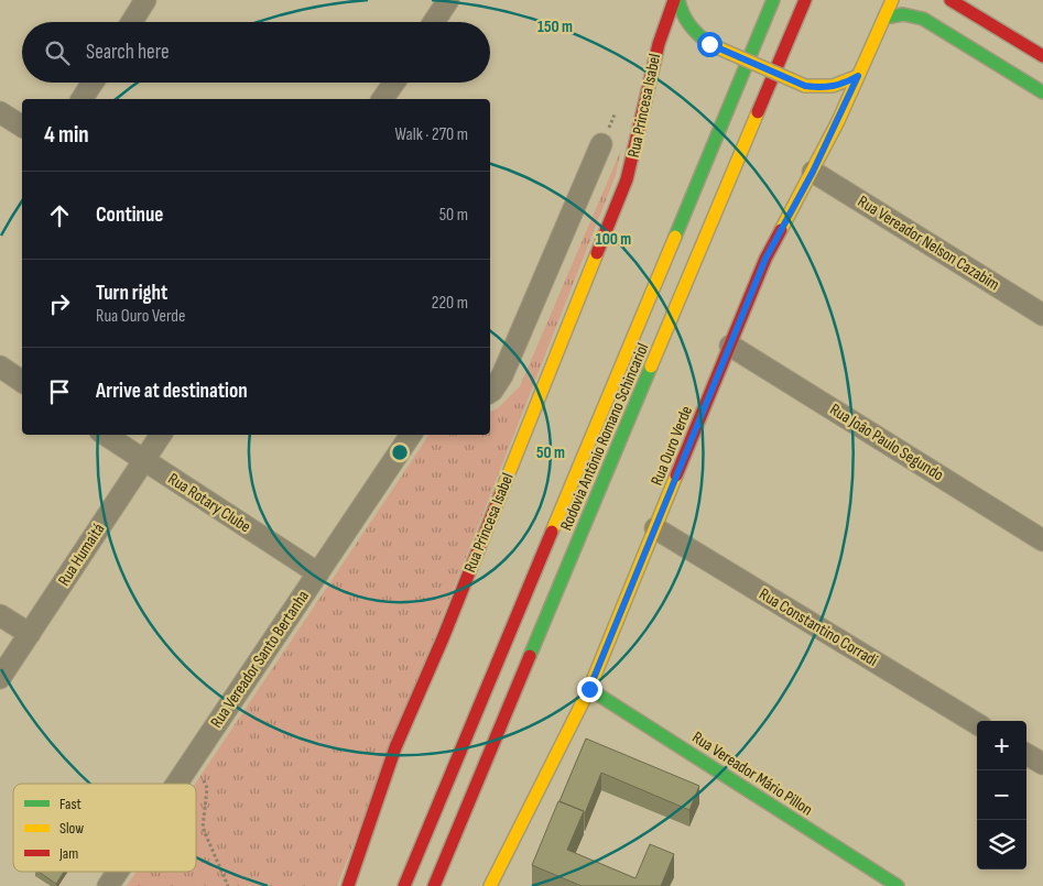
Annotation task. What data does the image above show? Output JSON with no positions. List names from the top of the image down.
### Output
{
  "streets": {
    "main road": [
      "Rua Princesa Isabel",
      "Rodovia Antônio Romano Schincariol",
      "Rua Ouro Verde",
      "Rua Vereador Mário Pillon"
    ],
    "street": [
      "Rua Vereador Nelson Cazabim",
      "Rua João Paulo Segundo",
      "Rua Rotary Clube",
      "Rua Humaitá",
      "Rua Constantino Corradi",
      "Rua Vereador Santo Bertanha"
    ]
  },
  "crossings": [
    ["Rua Vereador Nelson Cazabim", "Rua Ouro Verde"],
    ["Rua João Paulo Segundo", "Rua Ouro Verde"],
    ["Rua Ouro Verde", "Rua Constantino Corradi"],
    ["Rua Ouro Verde", "Rua Vereador Mário Pillon"],
    ["Rua Rotary Clube", "Rua Humaitá"],
    ["Rua Rotary Clube", "Rua Vereador Santo Bertanha"]
  ],
  "legend": ["Fast", "Slow", "Jam"],
  "page": {
    "search": "Search here",
    "heading": ["4 min", "Walk · 270 m"],
    "list": [
      ["Continue", "50 m"],
      ["Turn right", "Rua Ouro Verde", "220 m"],
      "Arrive at destination"
    ],
    "map_buttons": ["+", "−"]
  },
  "rings": ["150 m", "100 m", "50 m"]
}
